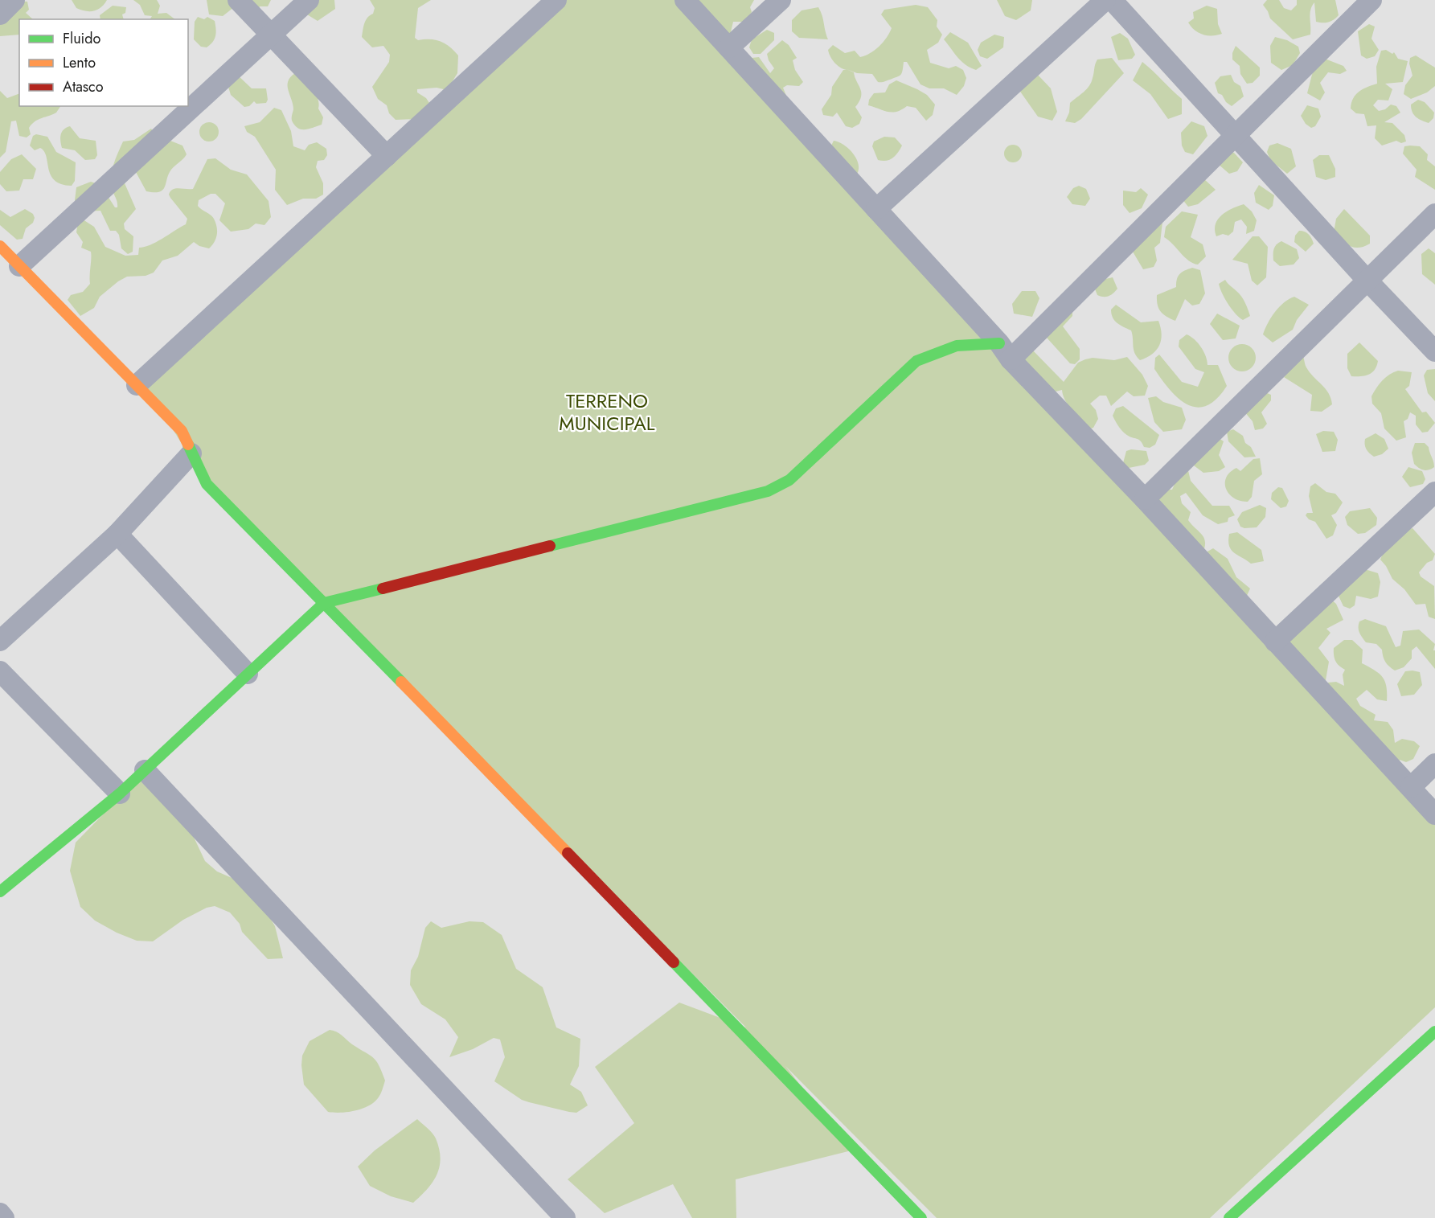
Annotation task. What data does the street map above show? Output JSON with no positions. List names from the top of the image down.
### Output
{
  "parks": ["TERRENO MUNICIPAL"],
  "legend": ["Fluido", "Lento", "Atasco"]
}
